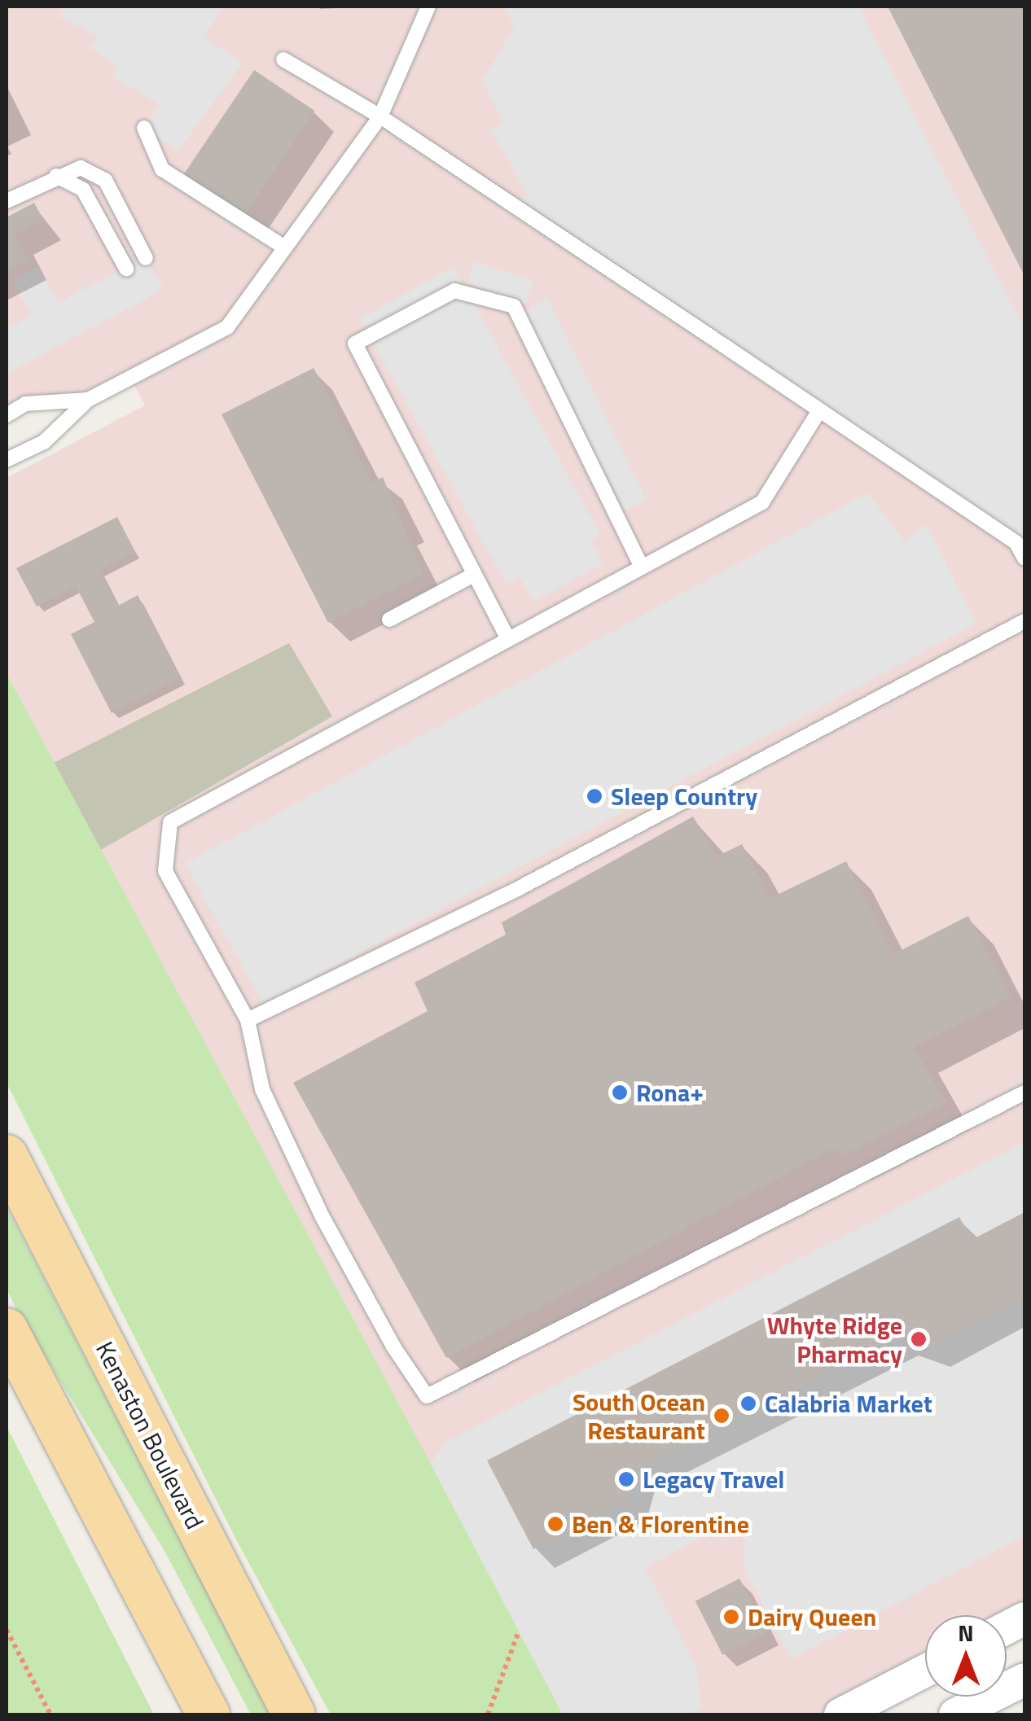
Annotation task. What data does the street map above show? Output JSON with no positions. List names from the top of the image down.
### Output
{
  "streets": {
    "main road": ["Kenaston Boulevard"]
  },
  "places": [
    "Sleep Country",
    "Rona+",
    "Whyte Ridge Pharmacy",
    "Calabria Market",
    "South Ocean Restaurant",
    "Legacy Travel",
    "Ben & Florentine",
    "Dairy Queen"
  ],
  "north": "top"
}
